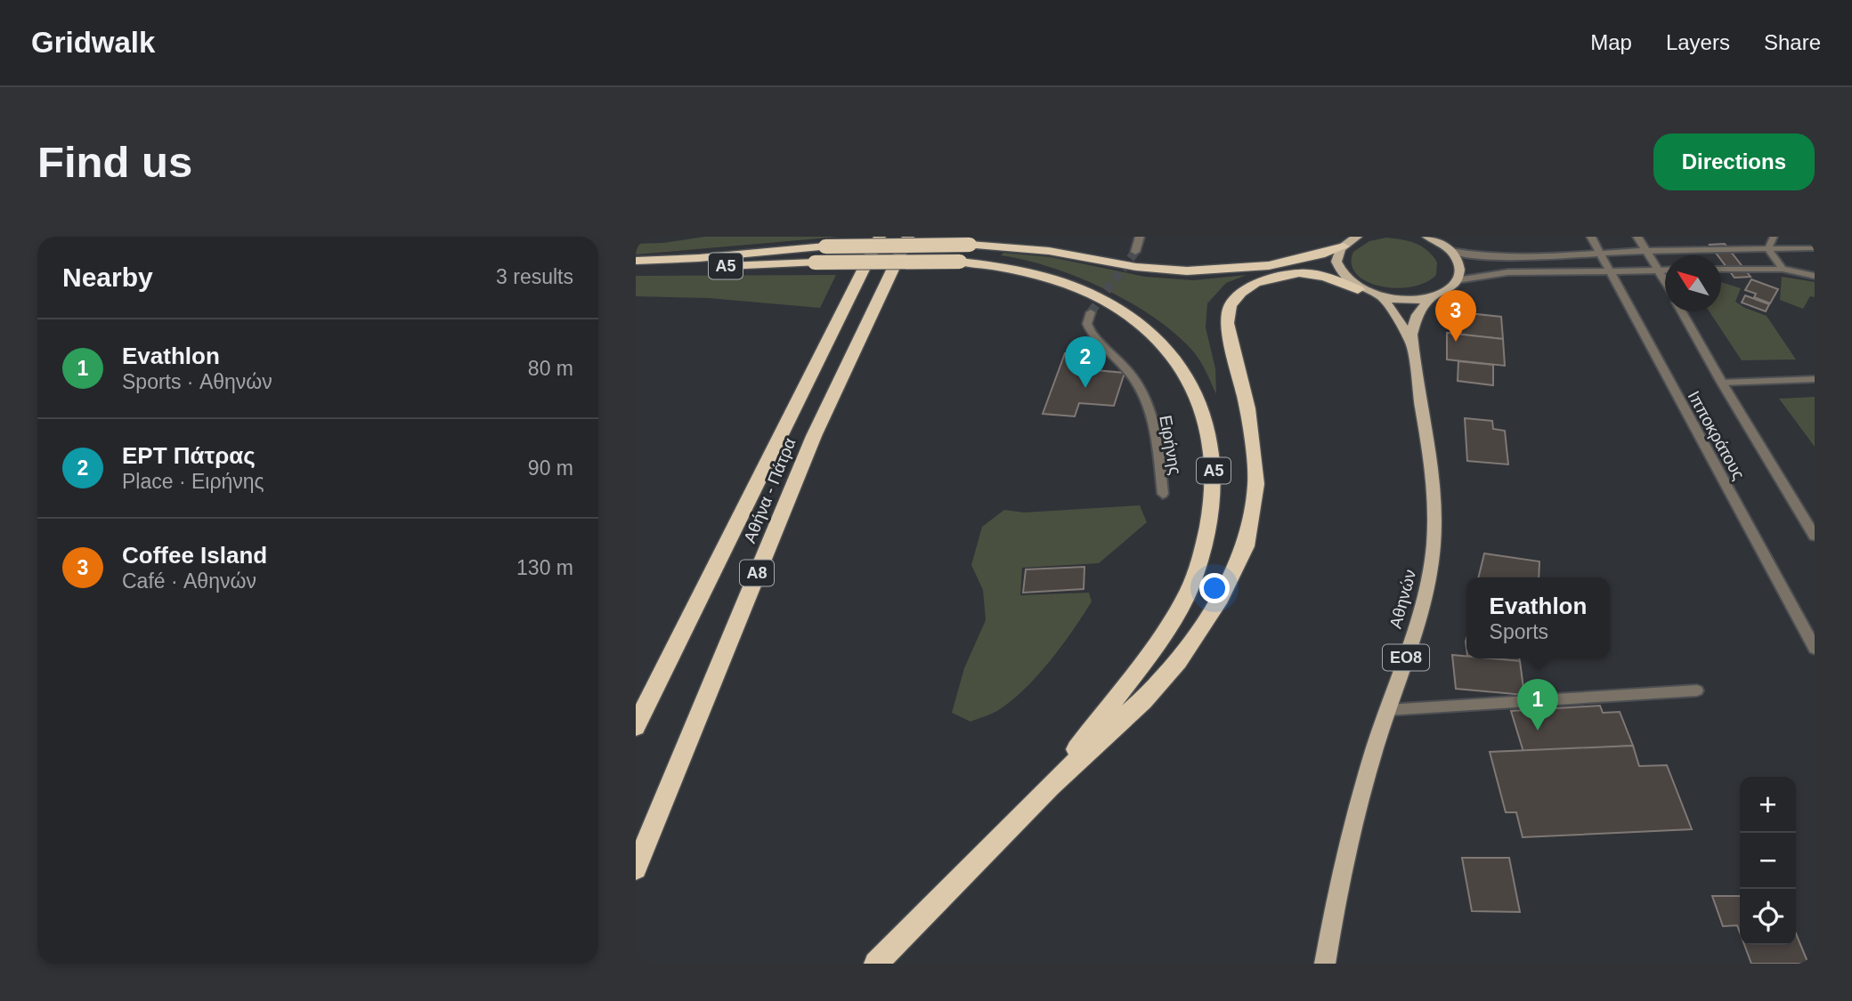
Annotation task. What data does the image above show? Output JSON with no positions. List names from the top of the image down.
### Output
{
  "streets": {
    "highway": ["Α5", "Αθήνα - Πάτρα", "Α8"],
    "main road": ["Αθηνών", "ΕΟ8"],
    "street": ["Ιπποκράτους", "Ειρήνης"]
  },
  "north": "top left",
  "page": {
    "header": "Gridwalk",
    "nav": ["Map", "Layers", "Share"],
    "buttons": "Directions",
    "title": "Find us",
    "heading": ["Nearby", "3 results"],
    "pins": ["3", "2", "1"],
    "list": [
      {
        "mark": "1",
        "name": "Evathlon",
        "note": "Sports · Αθηνών",
        "value": "80 m"
      },
      {
        "mark": "2",
        "name": "ΕΡΤ Πάτρας",
        "note": "Place · Ειρήνης",
        "value": "90 m"
      },
      {
        "mark": "3",
        "name": "Coffee Island",
        "note": "Café · Αθηνών",
        "value": "130 m"
      }
    ],
    "popup": ["Evathlon", "Sports"],
    "map_buttons": ["+", "−"]
  }
}
